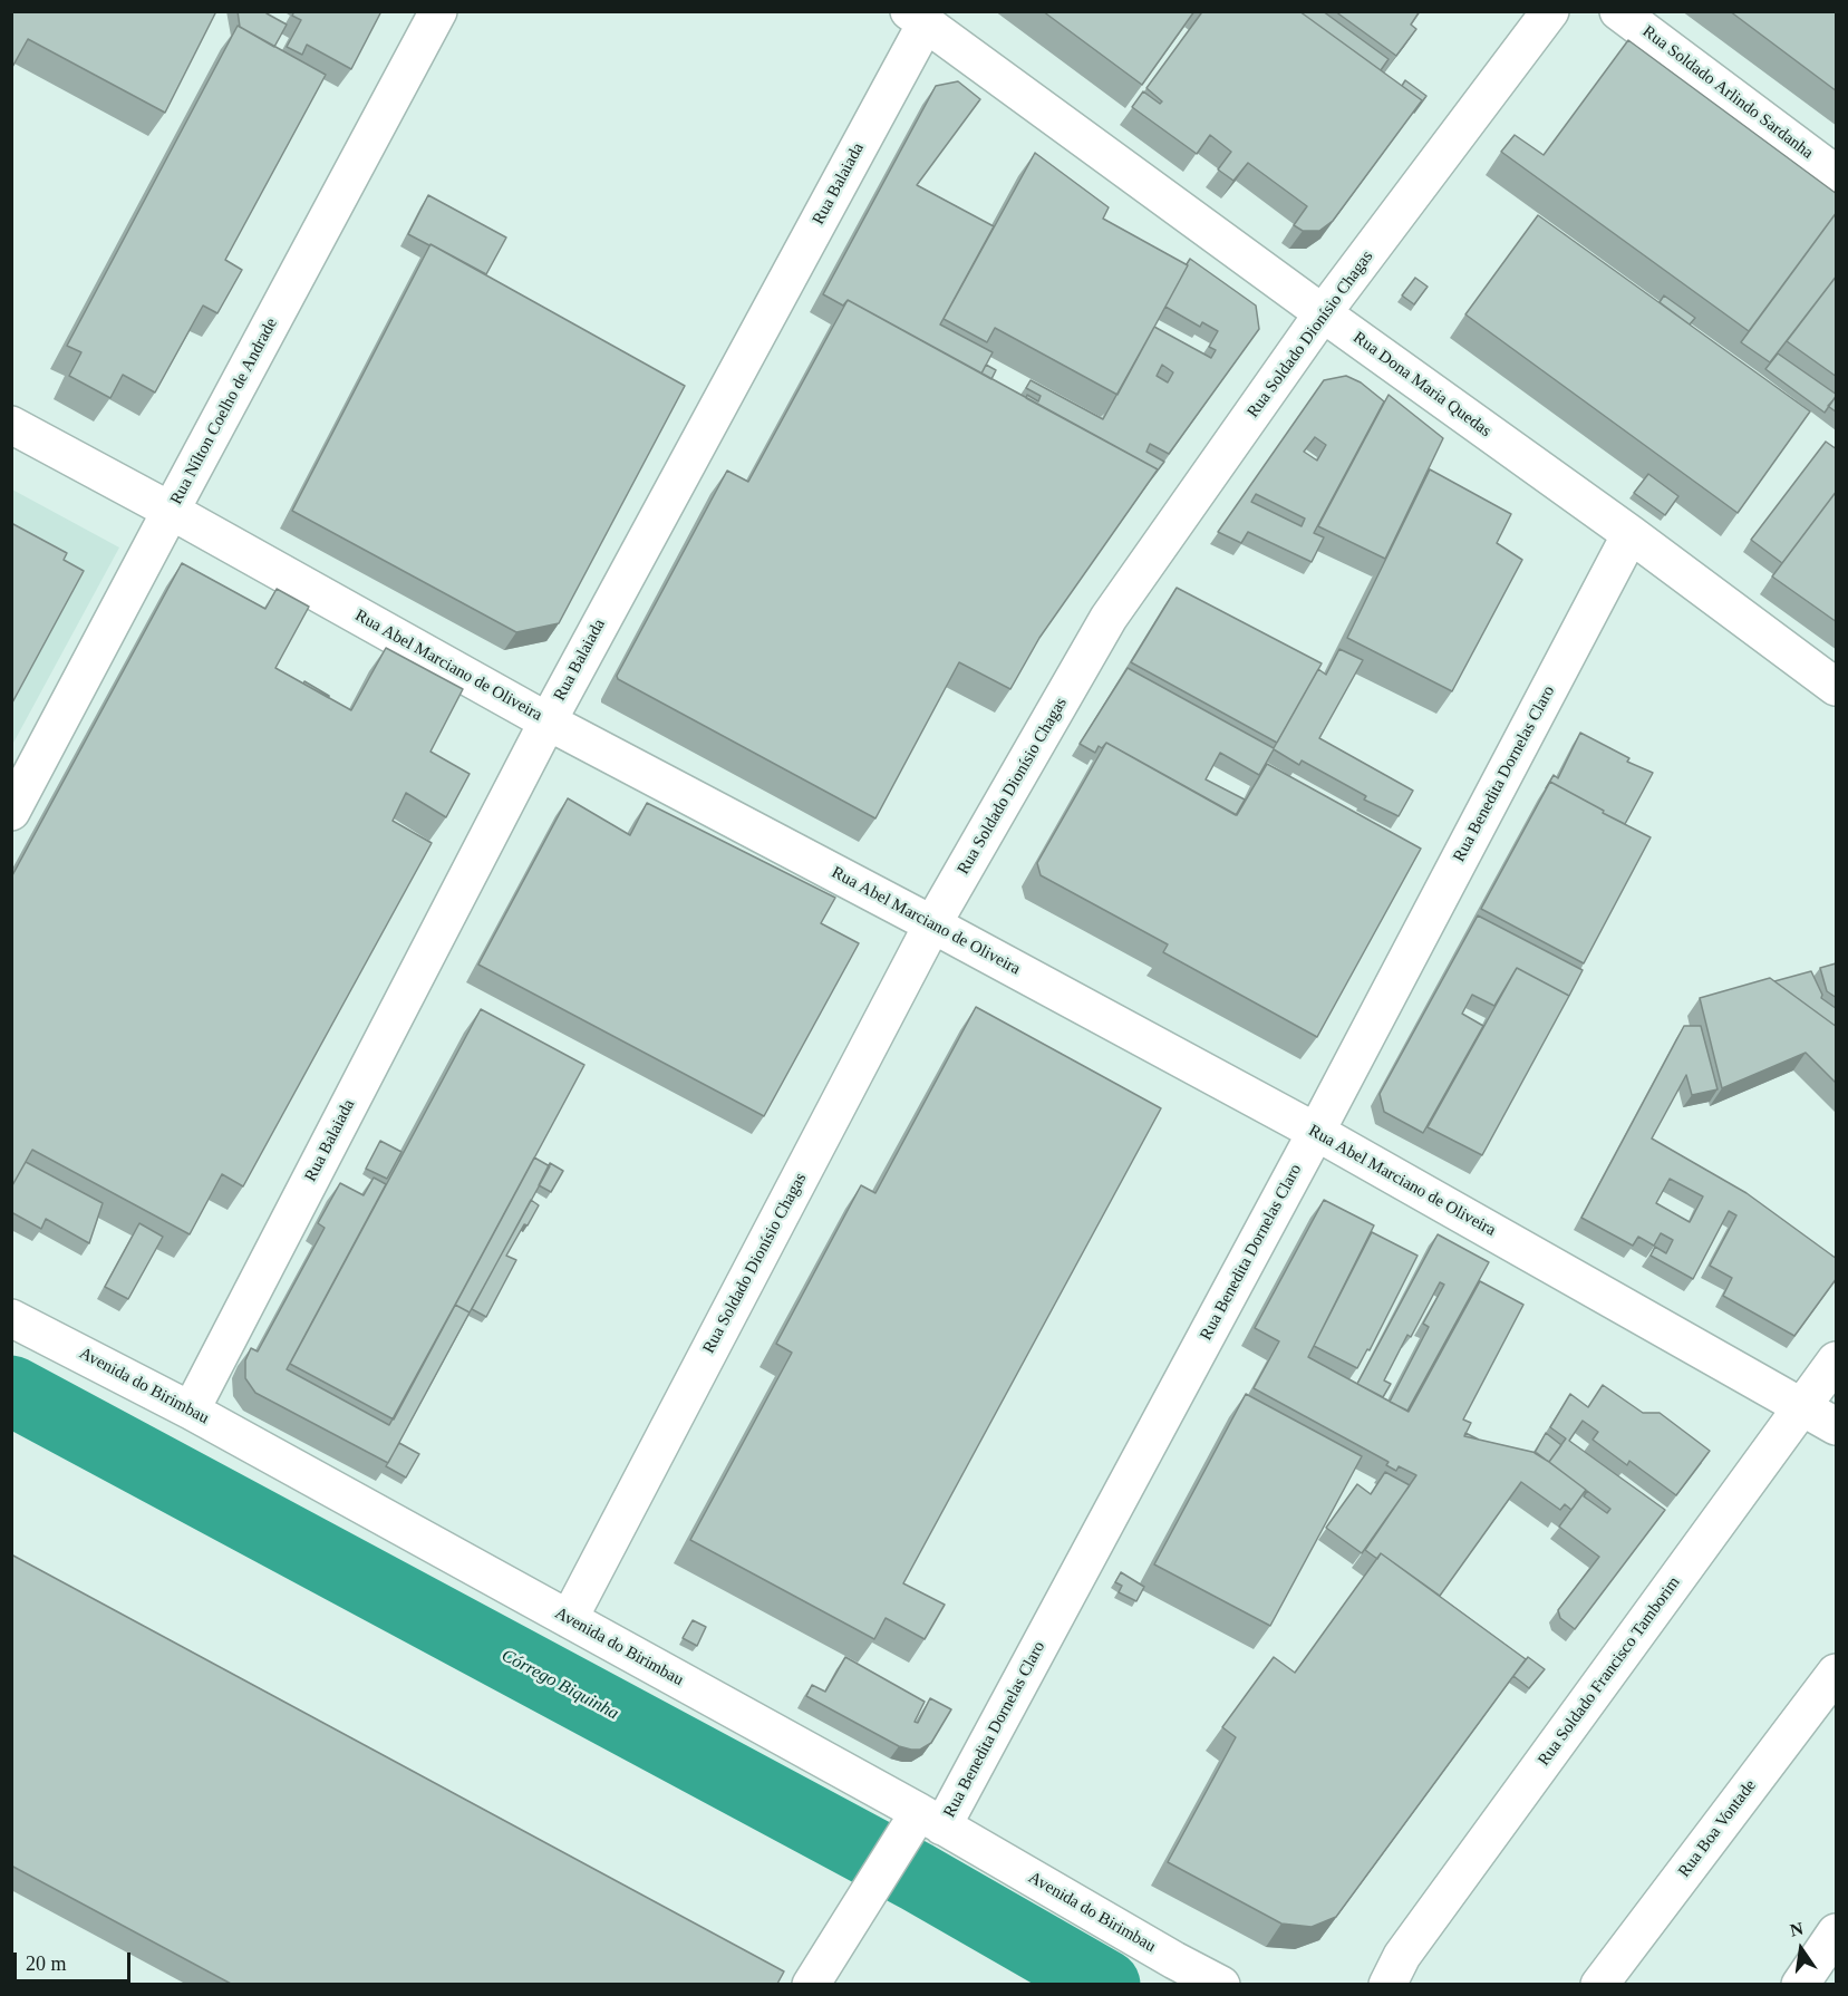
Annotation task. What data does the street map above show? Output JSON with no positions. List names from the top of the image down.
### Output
{
  "streets": {
    "street": [
      "Rua Soldado Arlindo Sardanha",
      "Rua Balaiada",
      "Rua Soldado Dionísio Chagas",
      "Rua Dona Maria Quedas",
      "Rua Nílton Coelho de Andrade",
      "Rua Abel Marciano de Oliveira",
      "Rua Benedita Dornelas Claro",
      "Avenida do Birimbau",
      "Rua Soldado Francisco Tamborim",
      "Rua Boa Vontade"
    ]
  },
  "crossings": [
    ["Rua Balaiada", "Rua Dona Maria Quedas"],
    ["Rua Balaiada", "Rua Abel Marciano de Oliveira"],
    ["Rua Balaiada", "Avenida do Birimbau"],
    ["Rua Soldado Dionísio Chagas", "Rua Dona Maria Quedas"],
    ["Rua Soldado Dionísio Chagas", "Rua Abel Marciano de Oliveira"],
    ["Rua Soldado Dionísio Chagas", "Avenida do Birimbau"],
    ["Rua Dona Maria Quedas", "Rua Benedita Dornelas Claro"],
    ["Rua Nílton Coelho de Andrade", "Rua Abel Marciano de Oliveira"],
    ["Rua Abel Marciano de Oliveira", "Rua Benedita Dornelas Claro"],
    ["Rua Abel Marciano de Oliveira", "Rua Soldado Francisco Tamborim"],
    ["Rua Benedita Dornelas Claro", "Avenida do Birimbau"]
  ],
  "water": ["Córrego Biquinha"],
  "scale_bar": "20 m",
  "north": "top"
}
